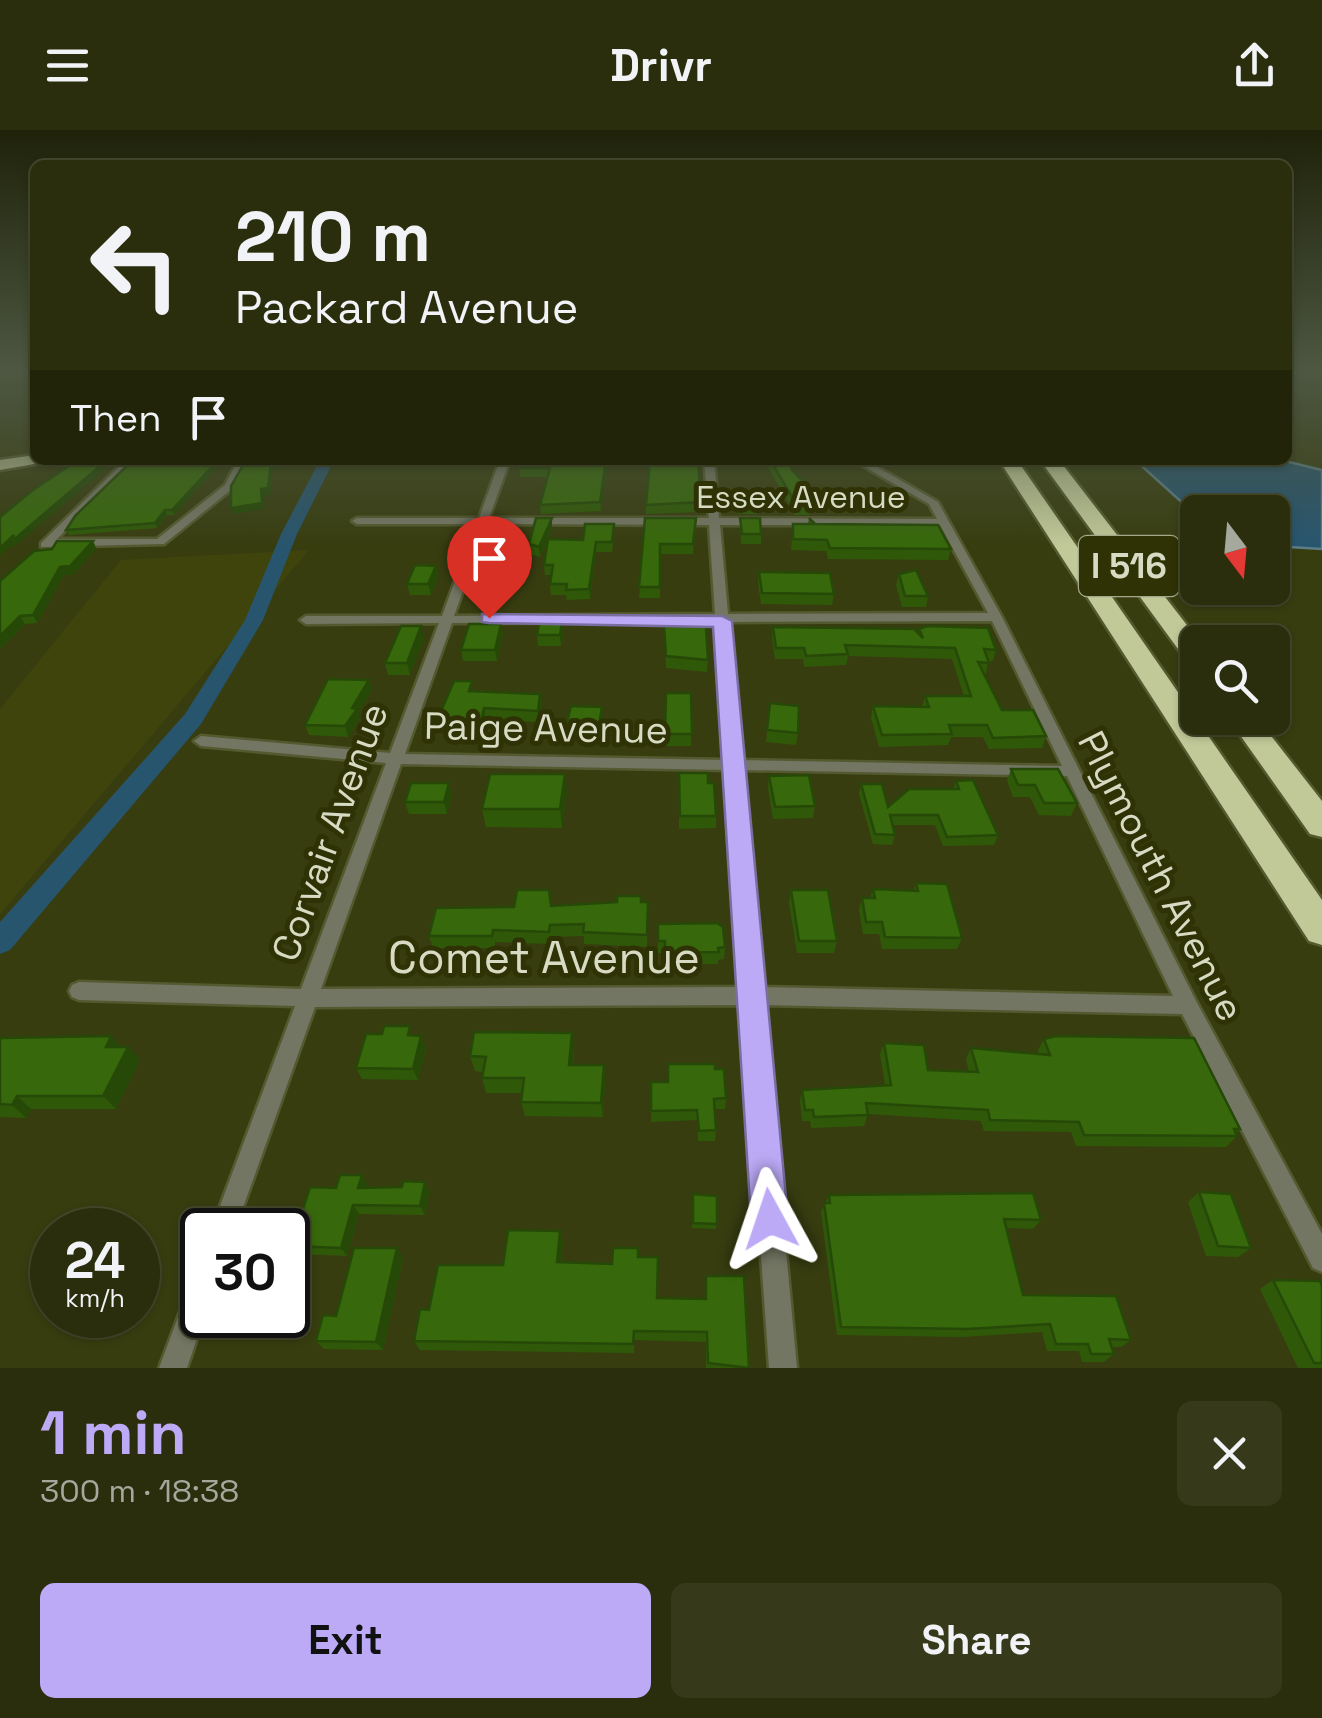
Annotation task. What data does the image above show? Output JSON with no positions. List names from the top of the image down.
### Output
{
  "streets": {
    "highway": ["I 516"],
    "street": [
      "Essex Avenue",
      "Paige Avenue",
      "Corvair Avenue",
      "Plymouth Avenue",
      "Comet Avenue"
    ]
  },
  "crossings": [
    ["Essex Avenue", "Corvair Avenue"],
    ["Essex Avenue", "Plymouth Avenue"],
    ["Paige Avenue", "Corvair Avenue"],
    ["Paige Avenue", "Plymouth Avenue"],
    ["Corvair Avenue", "Comet Avenue"],
    ["Plymouth Avenue", "Comet Avenue"]
  ],
  "north": "bottom",
  "page": {
    "header": "Drivr",
    "turn": ["210 m", "Packard Avenue"],
    "then": "Then",
    "speed": "24 km/h",
    "limit": "30",
    "heading": ["1 min", "300 m · 18:38"],
    "buttons": ["Exit", "Share"]
  }
}
